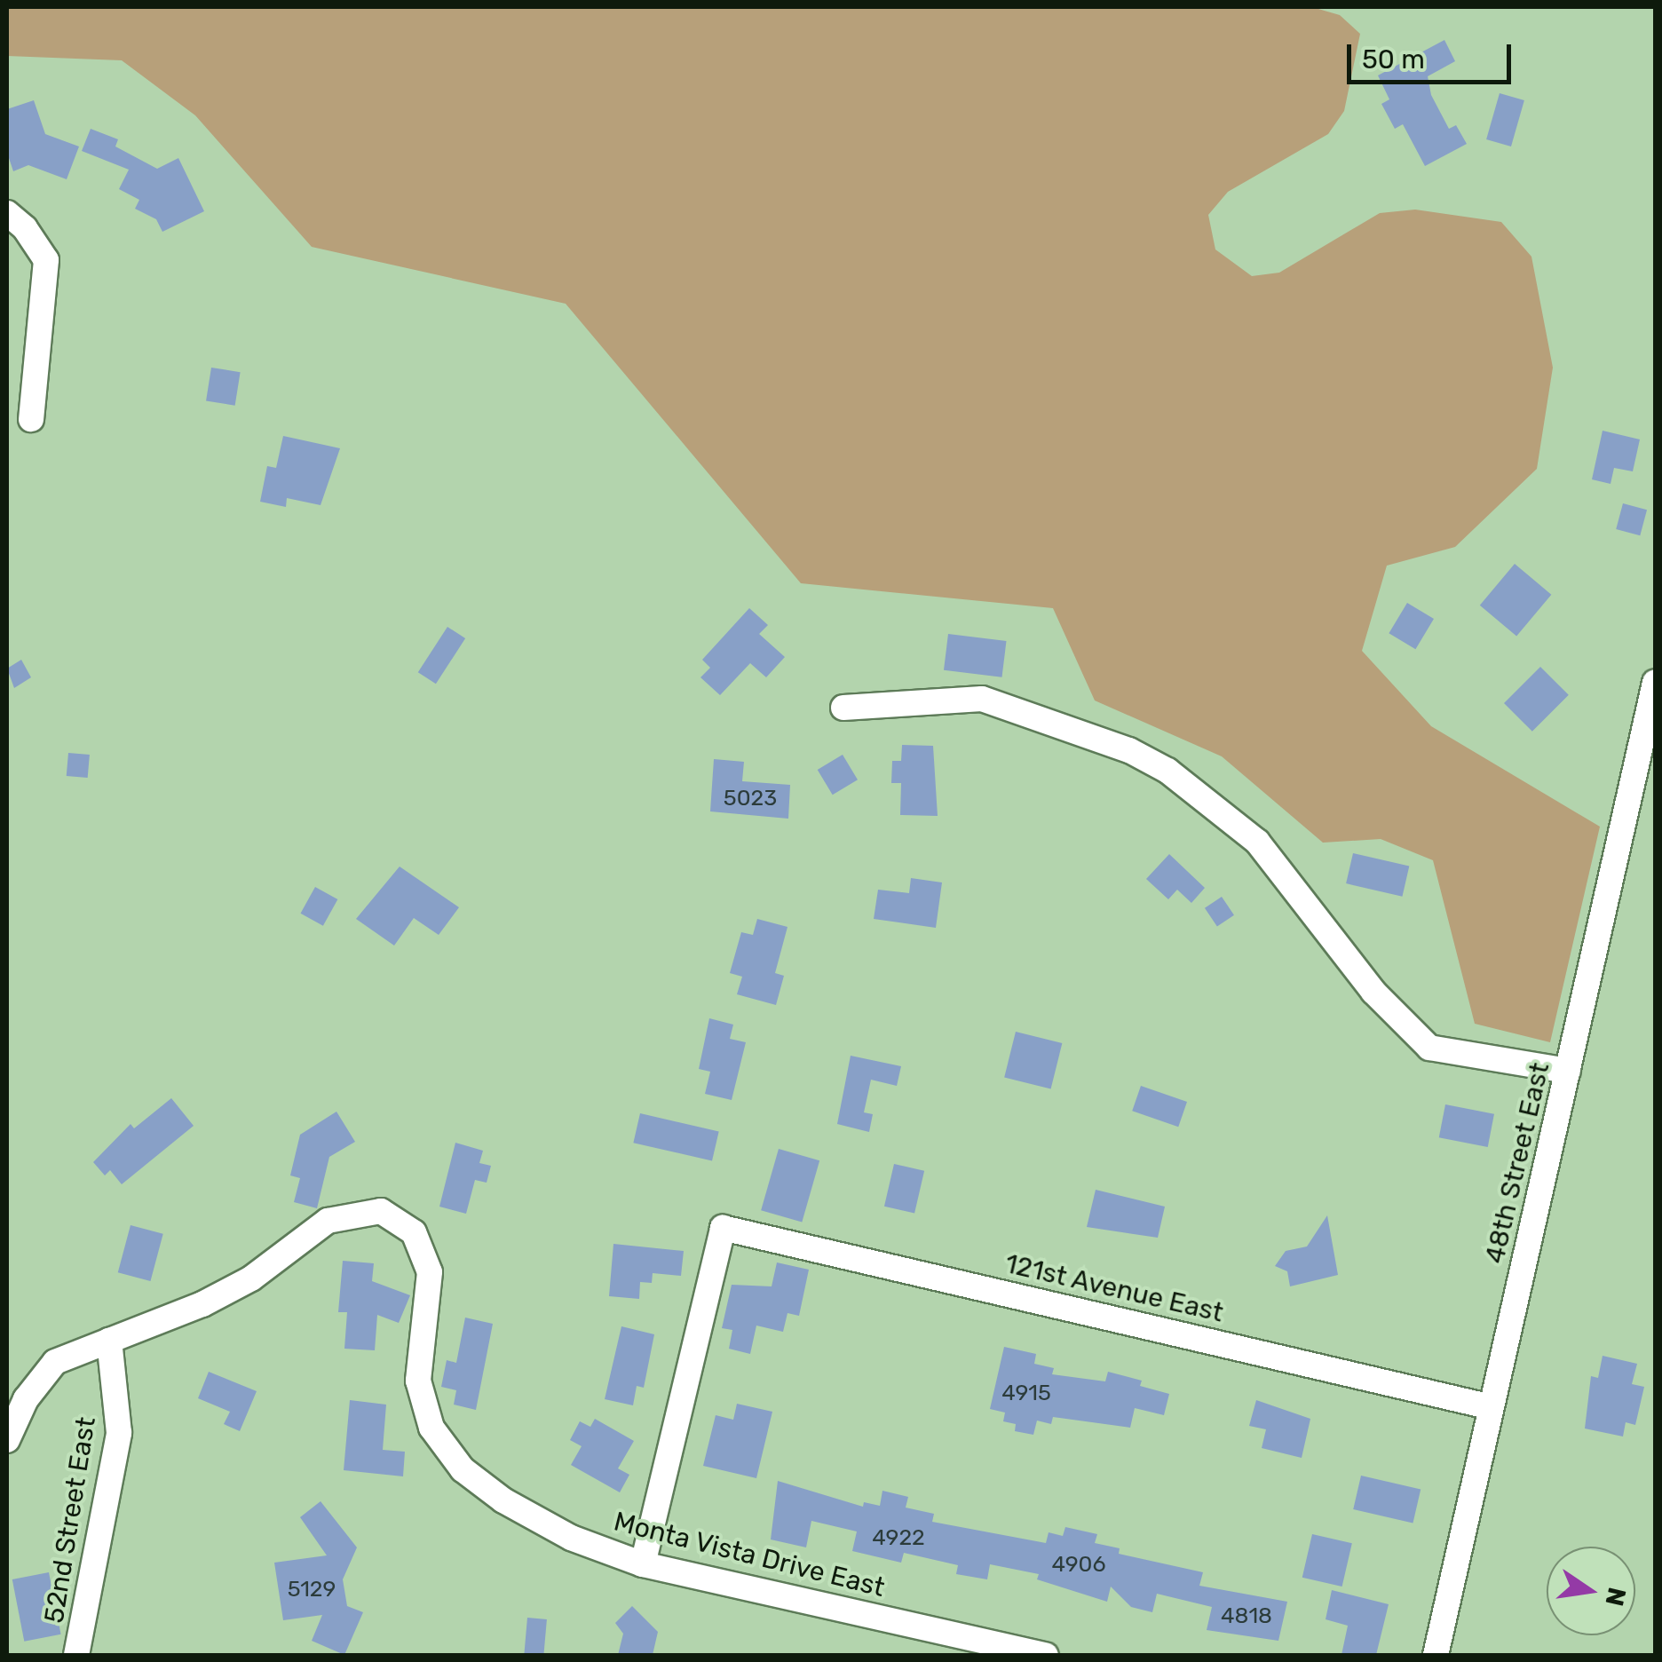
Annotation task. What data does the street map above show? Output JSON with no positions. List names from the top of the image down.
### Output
{
  "streets": {
    "street": [
      "48th Street East",
      "121st Avenue East",
      "52nd Street East",
      "Monta Vista Drive East"
    ]
  },
  "crossings": [
    ["48th Street East", "121st Avenue East"],
    ["121st Avenue East", "Monta Vista Drive East"],
    ["52nd Street East", "Monta Vista Drive East"]
  ],
  "house_numbers": [
    "5023",
    "4915",
    "4922",
    "4906",
    "5129",
    "4818"
  ],
  "scale_bar": "50 m",
  "north": "right"
}
